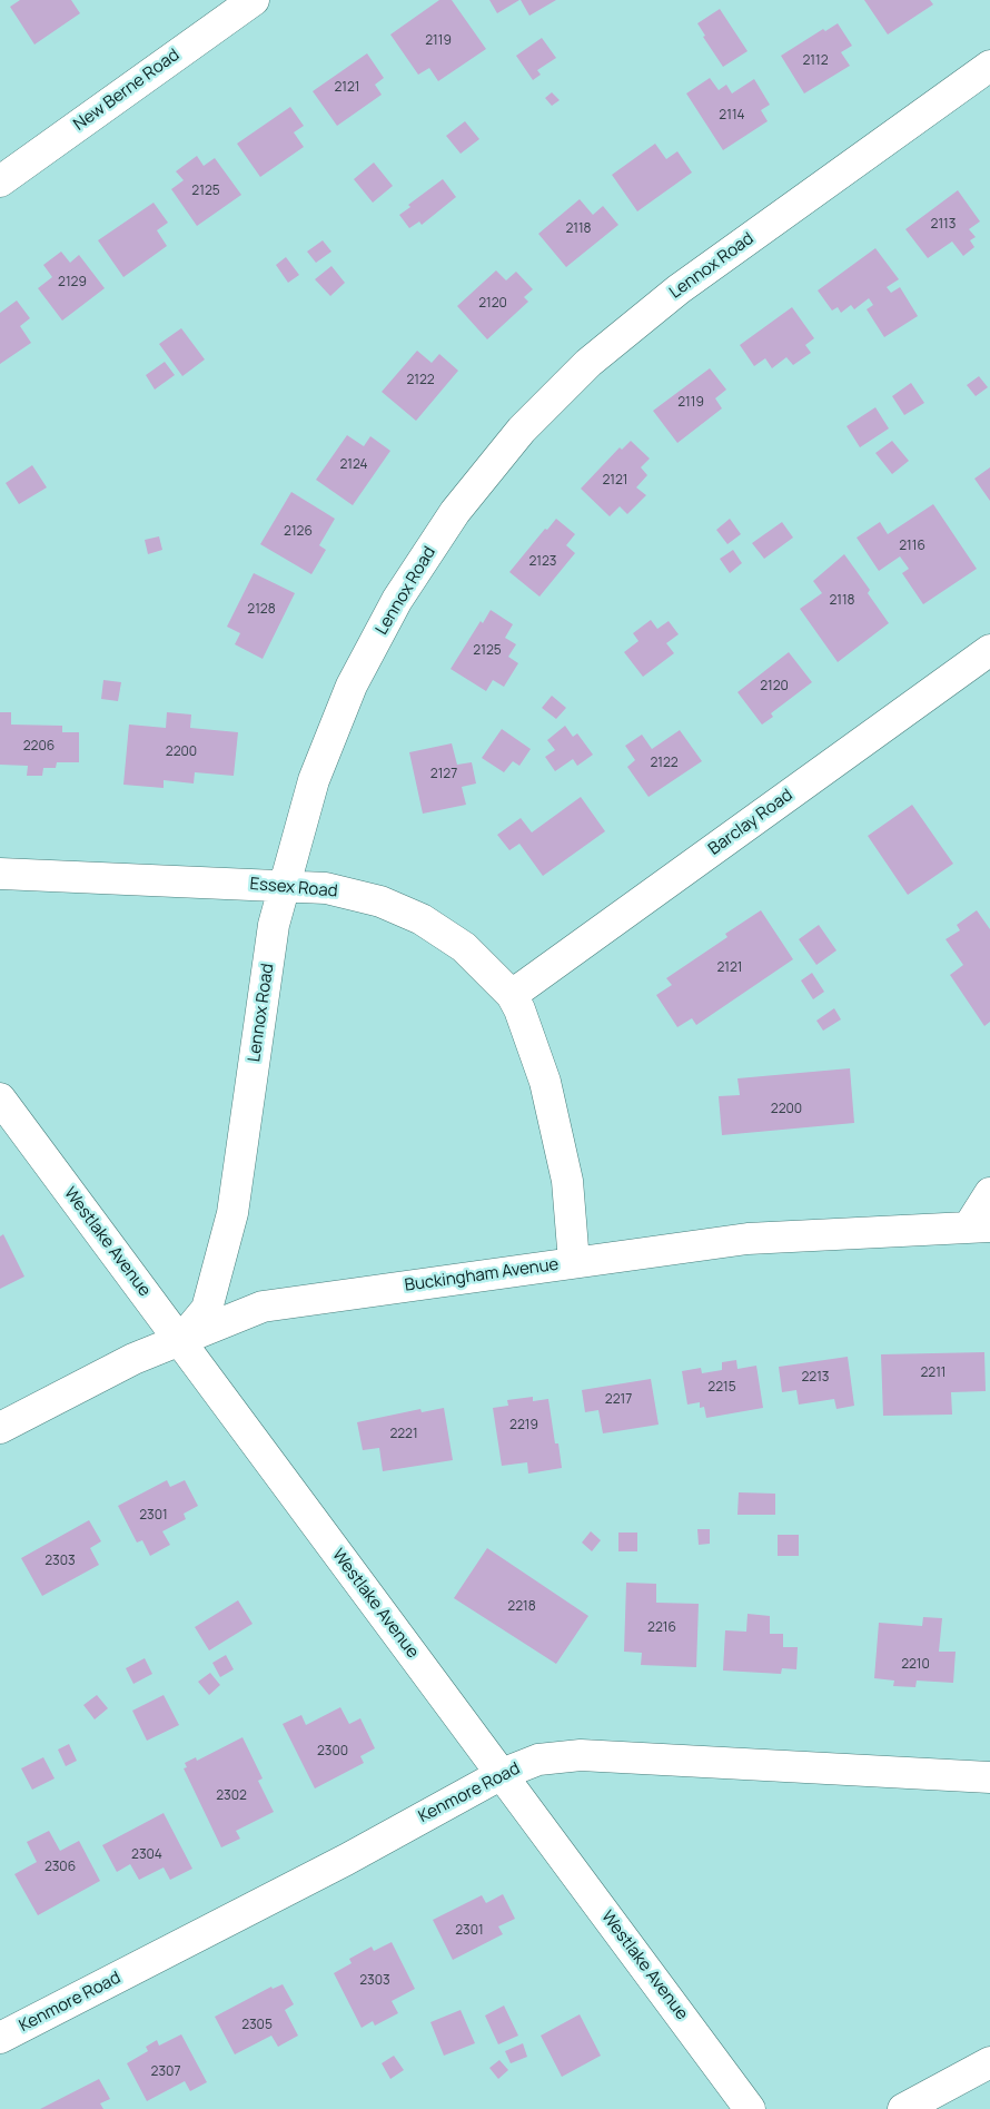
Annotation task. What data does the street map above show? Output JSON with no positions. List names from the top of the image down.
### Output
{
  "streets": {
    "street": [
      "New Berne Road",
      "Lennox Road",
      "Barclay Road",
      "Essex Road",
      "Westlake Avenue",
      "Buckingham Avenue",
      "Kenmore Road"
    ]
  },
  "crossings": [
    ["Lennox Road", "Essex Road"],
    ["Lennox Road", "Westlake Avenue"],
    ["Lennox Road", "Buckingham Avenue"],
    ["Barclay Road", "Essex Road"],
    ["Essex Road", "Buckingham Avenue"],
    ["Westlake Avenue", "Buckingham Avenue"],
    ["Westlake Avenue", "Kenmore Road"]
  ],
  "house_numbers": [
    "2119",
    "2112",
    "2121",
    "2114",
    "2125",
    "2113",
    "2118",
    "2129",
    "2120",
    "2122",
    "2119",
    "2124",
    "2121",
    "2126",
    "2116",
    "2123",
    "2118",
    "2128",
    "2125",
    "2120",
    "2206",
    "2200",
    "2122",
    "2127",
    "2121",
    "2200",
    "2211",
    "2213",
    "2215",
    "2217",
    "2219",
    "2221",
    "2301",
    "2303",
    "2218",
    "2216",
    "2210",
    "2300",
    "2302",
    "2304",
    "2306",
    "2301",
    "2303",
    "2305",
    "2307"
  ]
}
